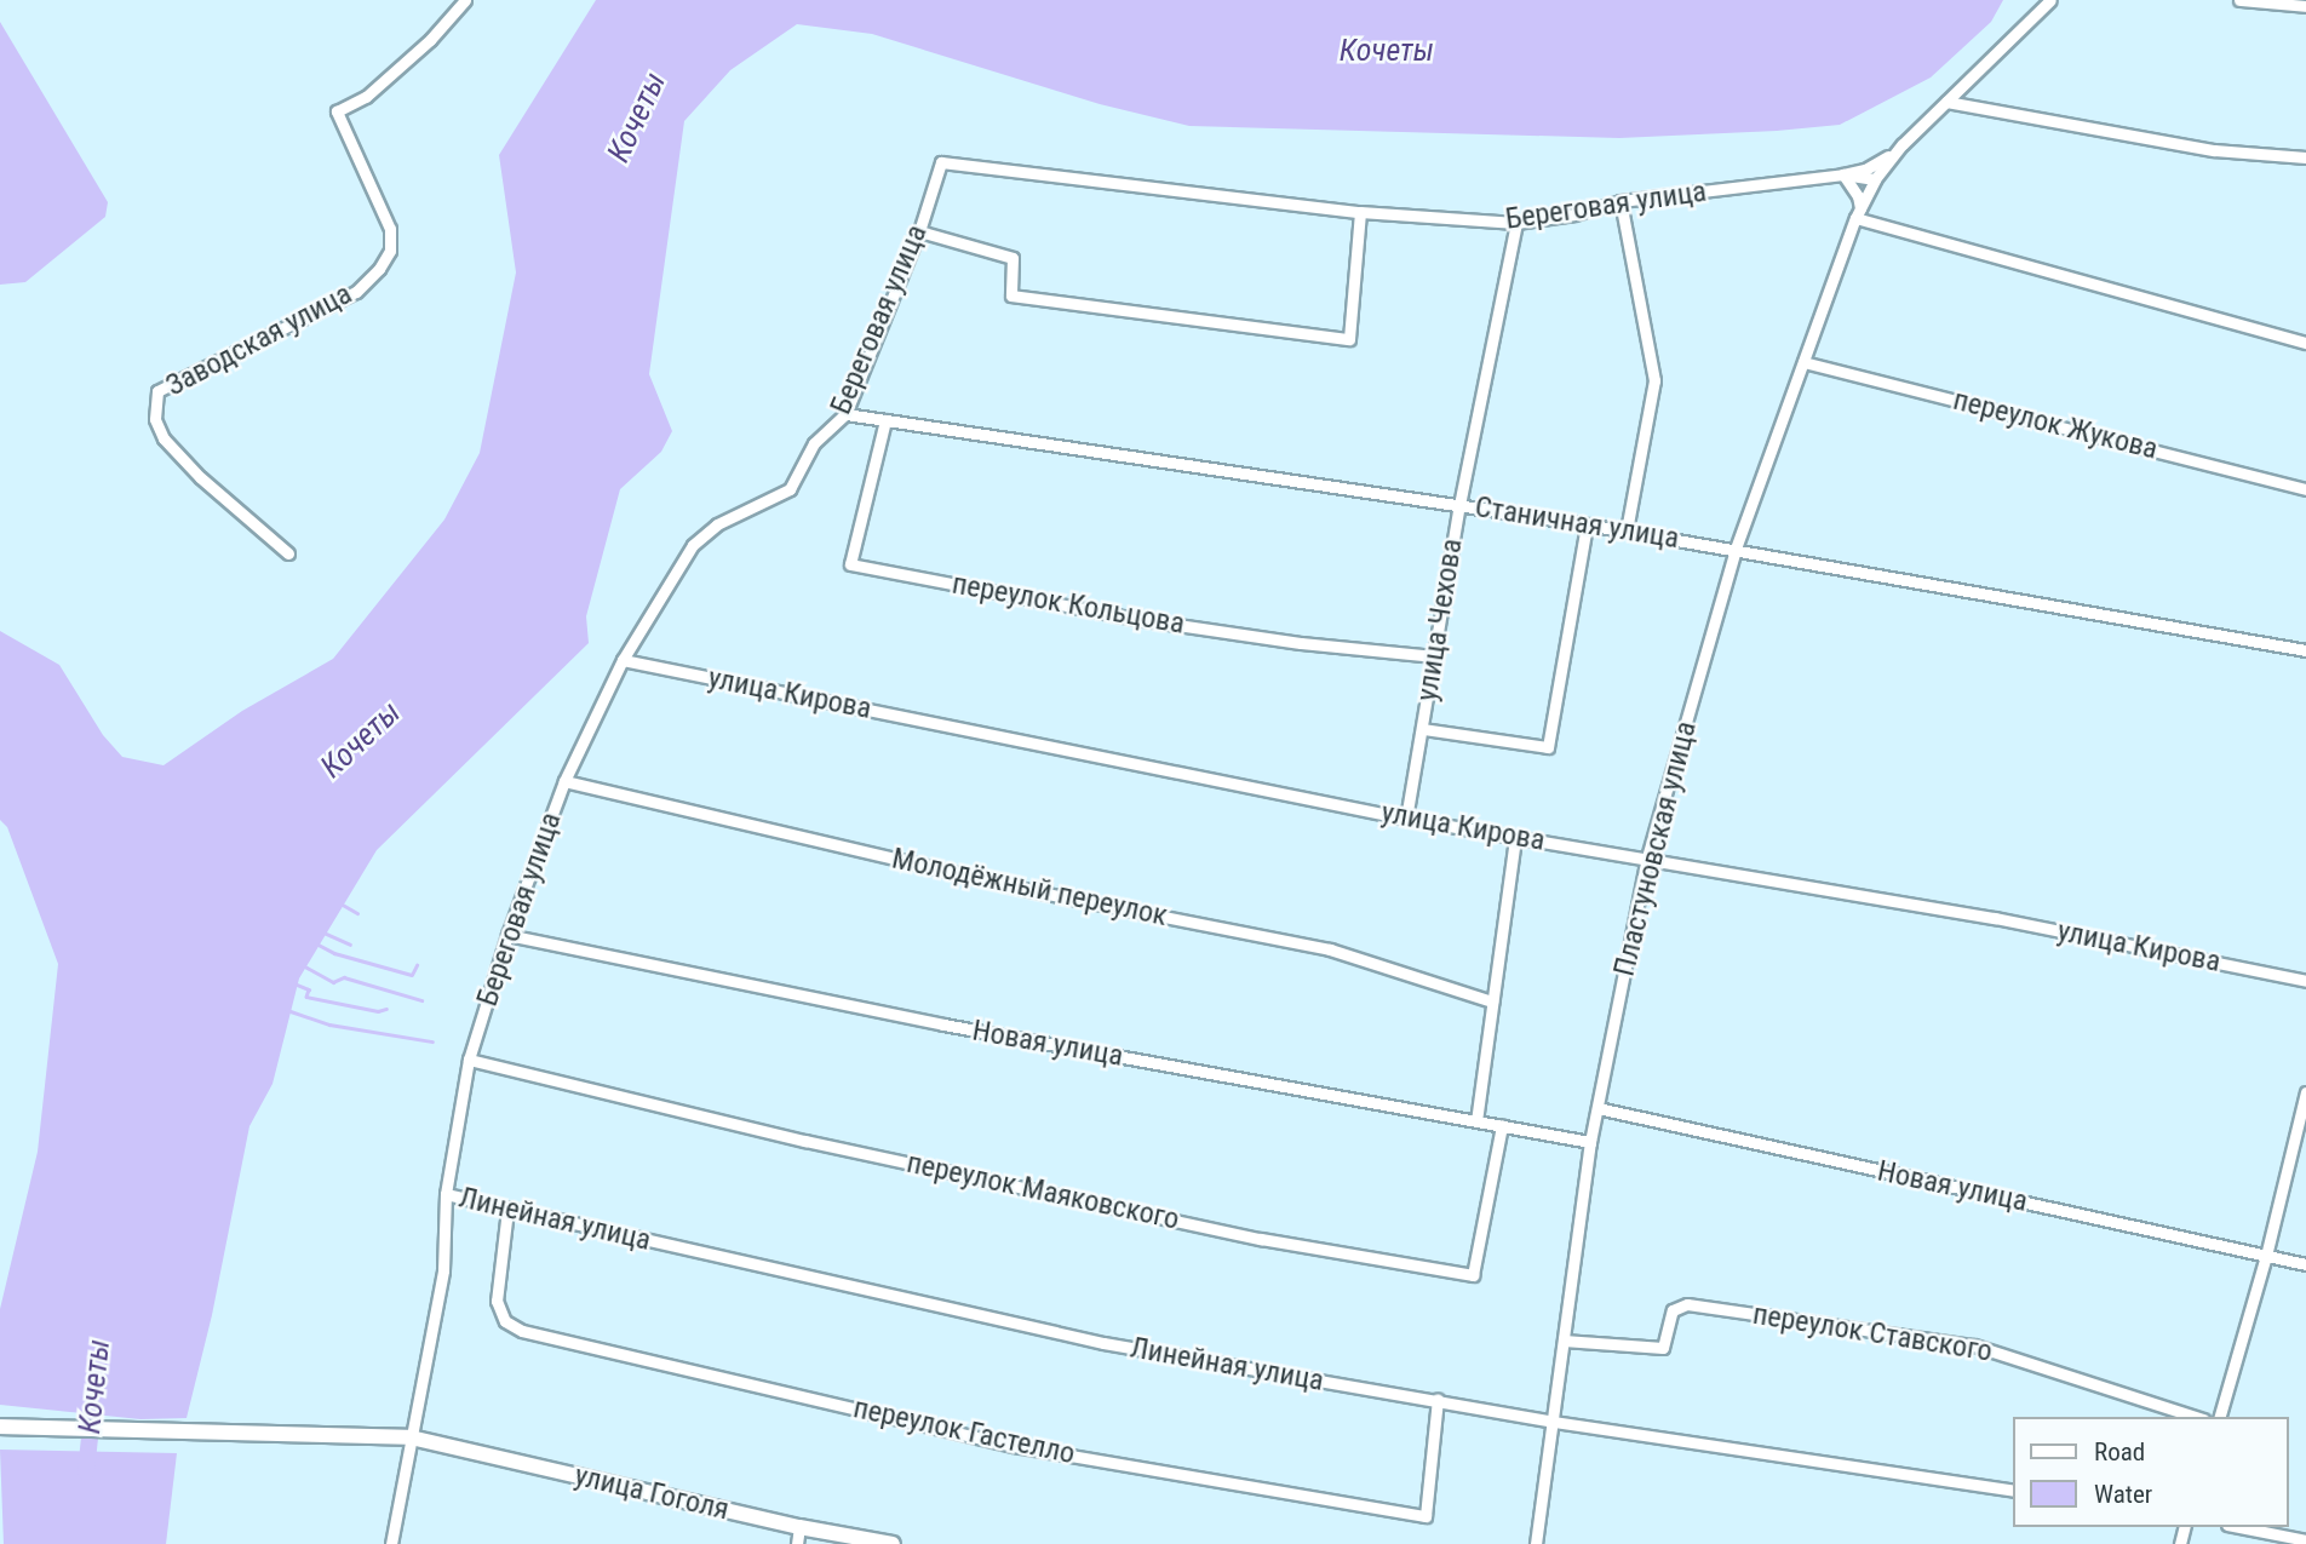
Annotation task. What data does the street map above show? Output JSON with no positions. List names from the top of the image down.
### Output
{
  "streets": {
    "street": [
      "Береговая улица",
      "Заводская улица",
      "переулок Жукова",
      "Станичная улица",
      "переулок Кольцова",
      "улица Чехова",
      "улица Кирова",
      "Пластуновская улица",
      "Молодёжный переулок",
      "Новая улица",
      "переулок Маяковского",
      "Линейная улица",
      "переулок Ставского",
      "переулок Гастелло",
      "улица Гоголя"
    ]
  },
  "crossings": [
    ["Береговая улица", "Станичная улица"],
    ["Береговая улица", "улица Чехова"],
    ["Береговая улица", "улица Кирова"],
    ["Береговая улица", "Пластуновская улица"],
    ["Береговая улица", "Молодёжный переулок"],
    ["Береговая улица", "Новая улица"],
    ["Береговая улица", "переулок Маяковского"],
    ["Береговая улица", "Линейная улица"],
    ["Береговая улица", "улица Гоголя"],
    ["переулок Жукова", "Пластуновская улица"],
    ["Станичная улица", "переулок Кольцова"],
    ["Станичная улица", "улица Чехова"],
    ["Станичная улица", "Пластуновская улица"],
    ["переулок Кольцова", "улица Чехова"],
    ["улица Чехова", "улица Кирова"],
    ["улица Кирова", "Пластуновская улица"],
    ["Пластуновская улица", "Новая улица"],
    ["Пластуновская улица", "Линейная улица"],
    ["Пластуновская улица", "переулок Ставского"],
    ["Новая улица", "переулок Маяковского"],
    ["Линейная улица", "переулок Гастелло"]
  ],
  "water": ["Кочеты"],
  "legend": ["Road", "Water"]
}
